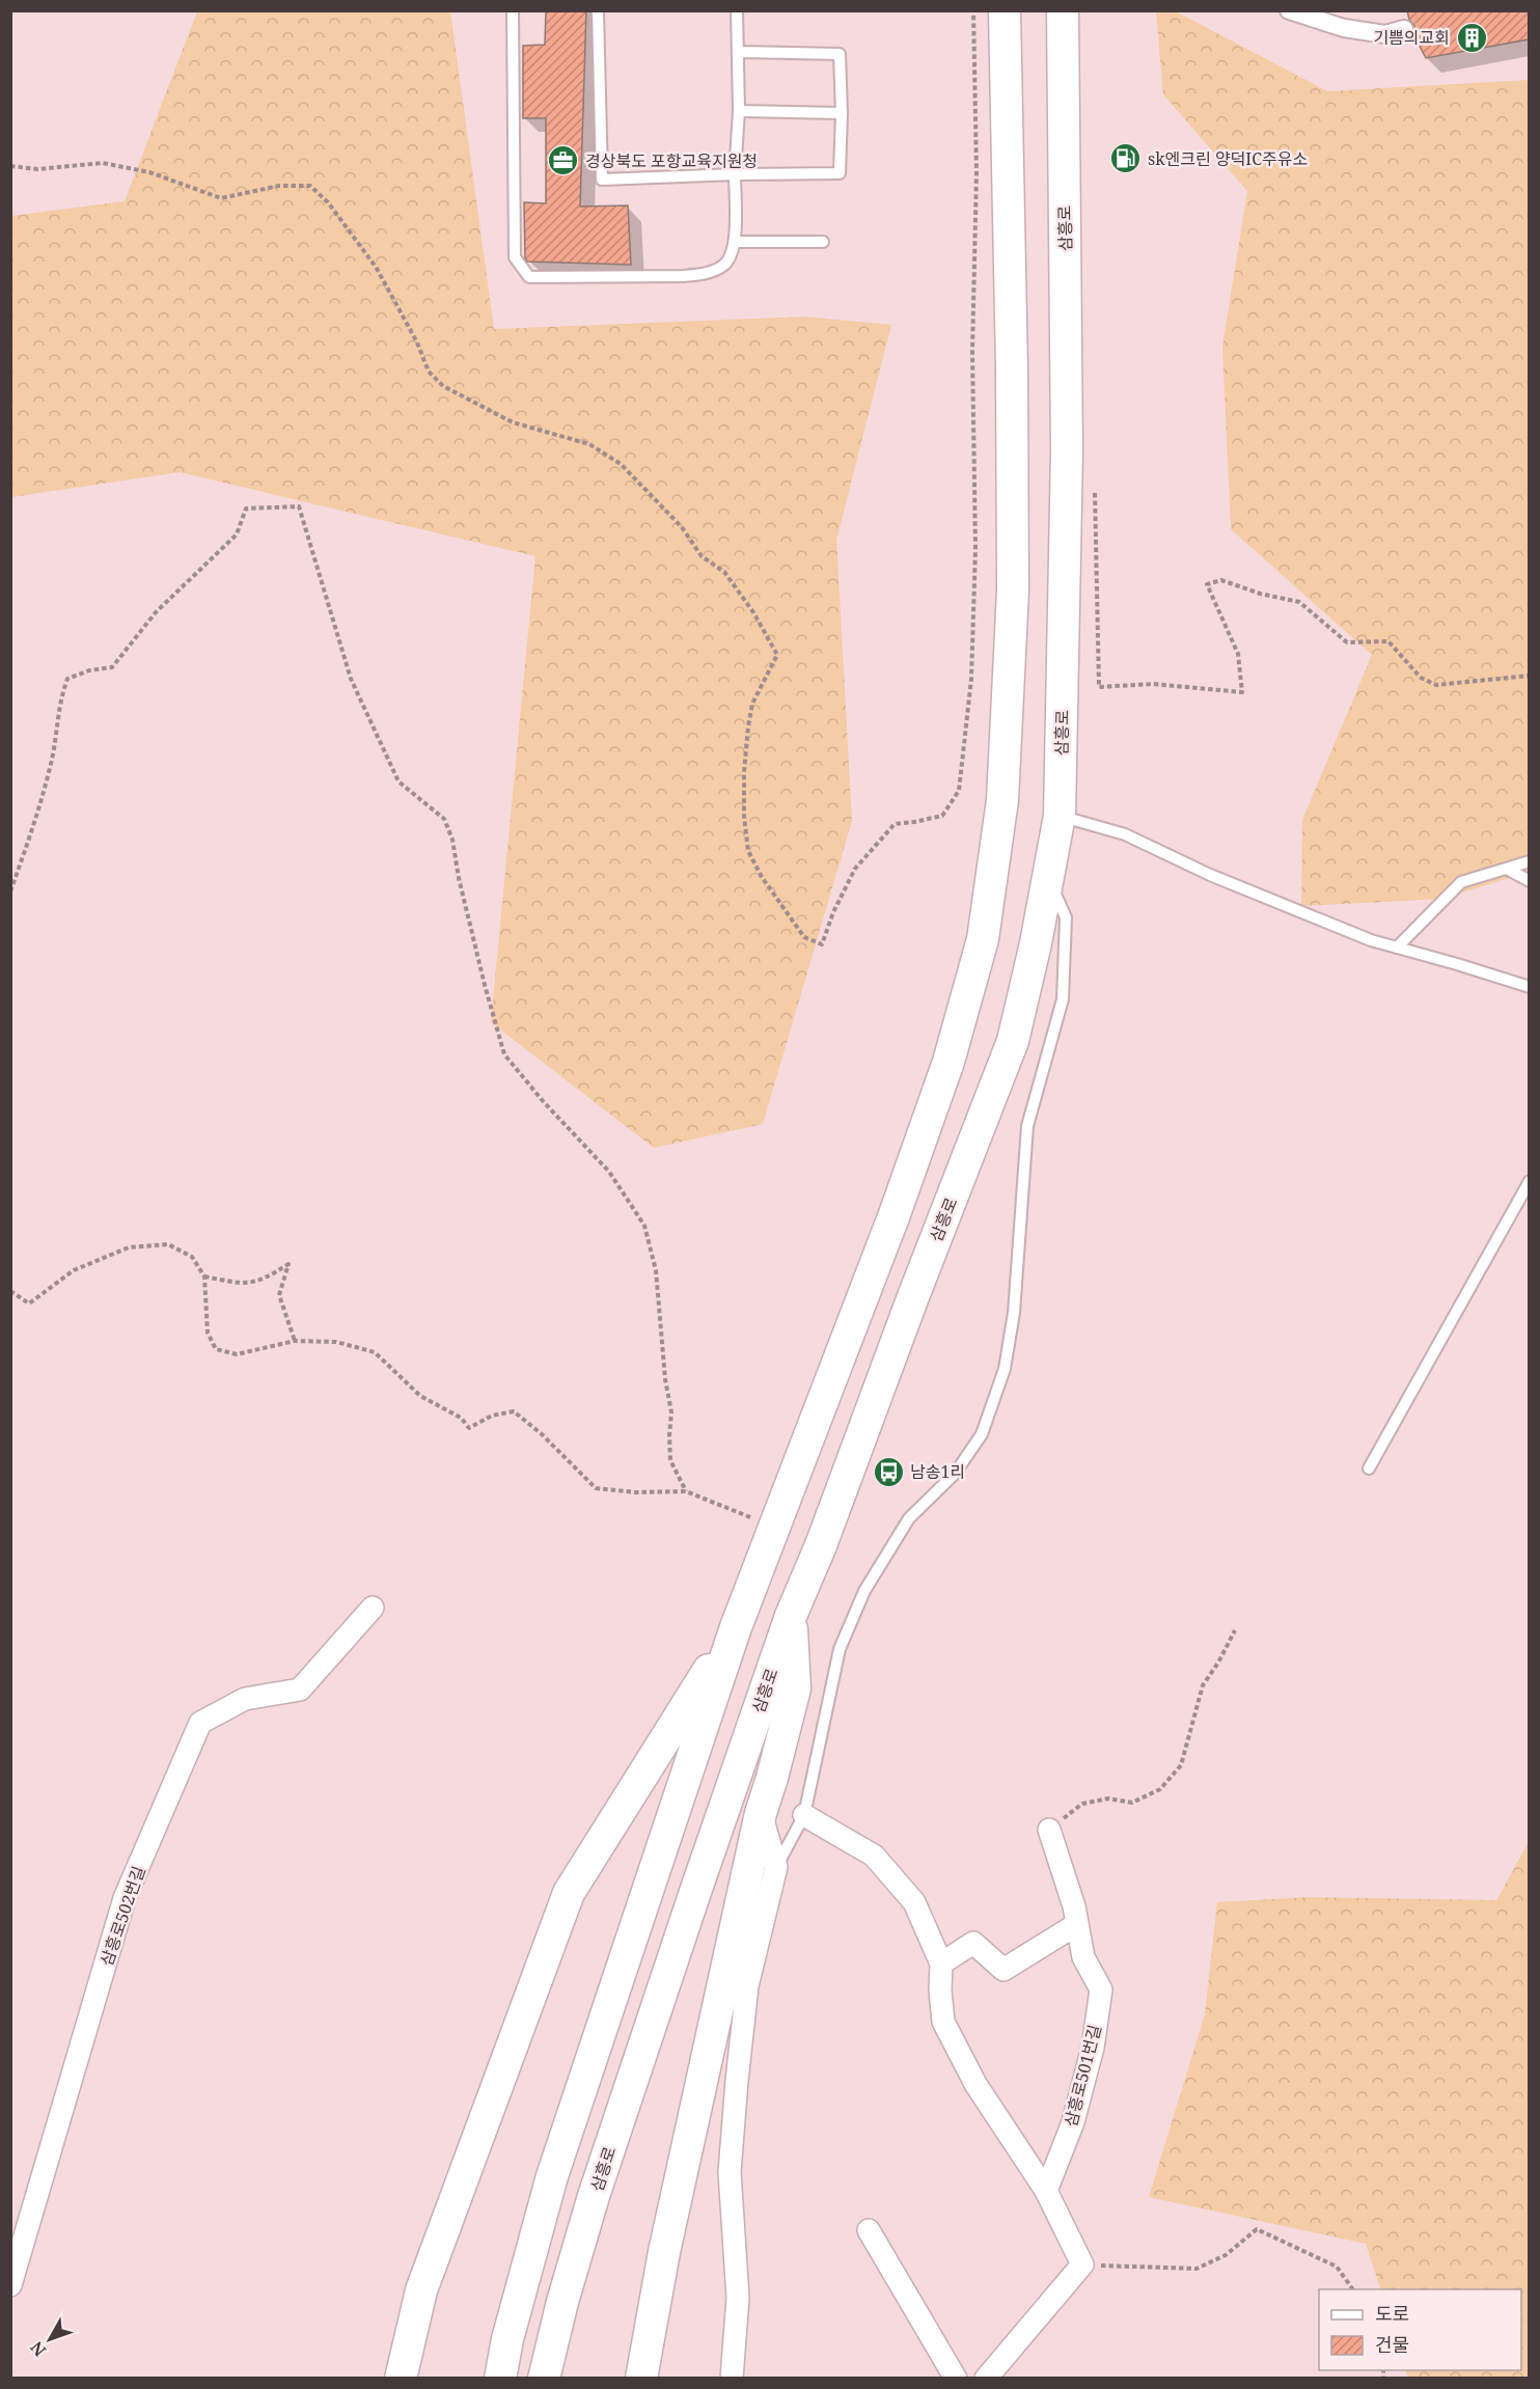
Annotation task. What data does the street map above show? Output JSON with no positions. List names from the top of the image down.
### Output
{
  "streets": {
    "main road": ["삼흥로"],
    "street": ["삼흥로502번길", "삼흥로501번길"]
  },
  "places": {
    "building": ["기쁨의교회"],
    "fuel station": ["sk엔크린 양덕IC주유소"],
    "office": ["경상북도 포항교육지원청"],
    "bus stop": ["남송1리"]
  },
  "legend": ["도로", "건물"],
  "north": "bottom left"
}
